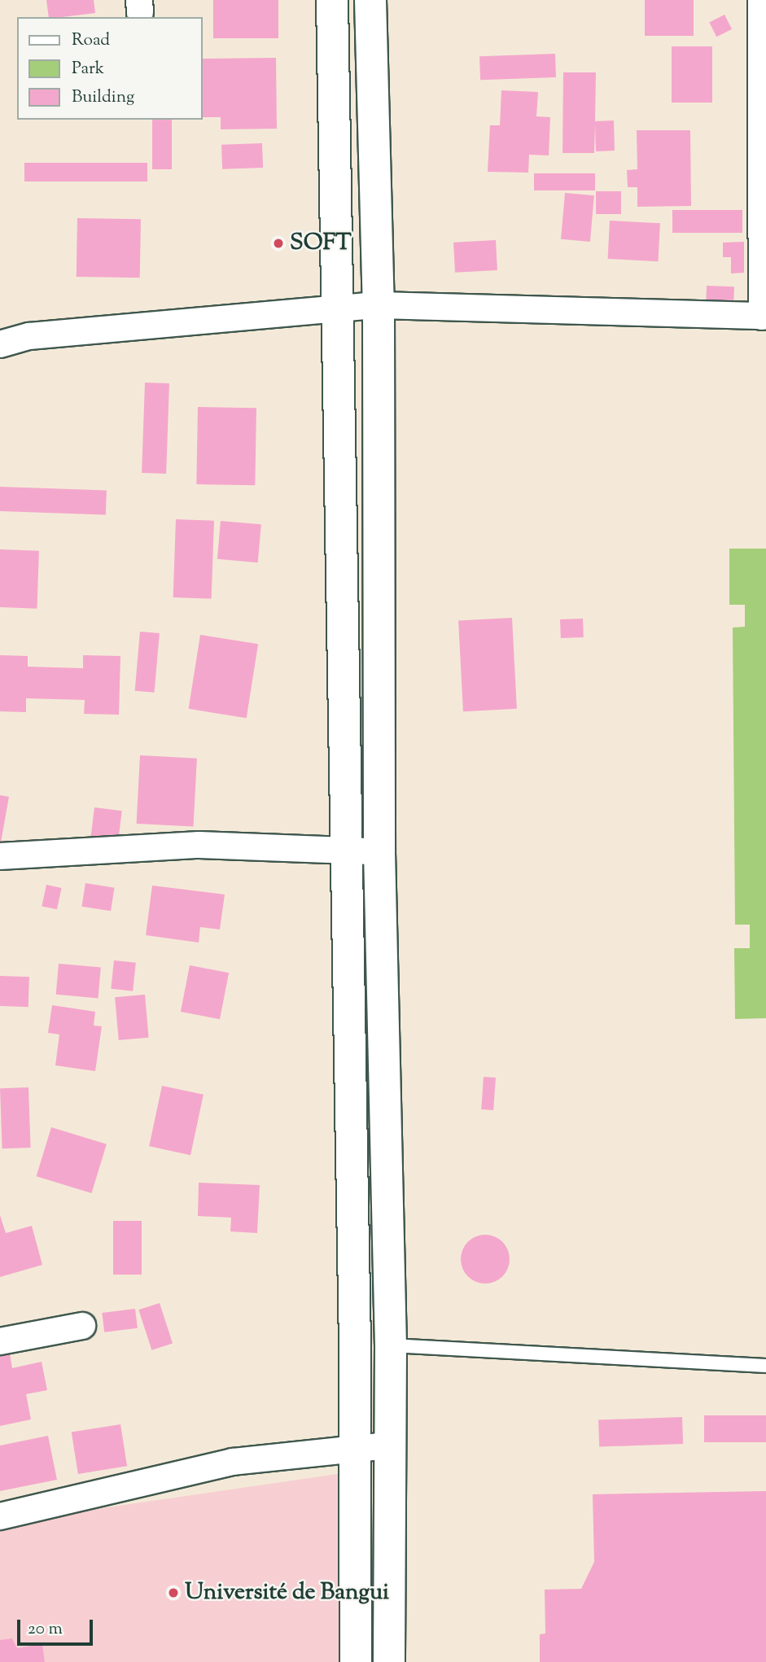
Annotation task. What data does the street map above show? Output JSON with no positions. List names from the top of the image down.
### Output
{
  "places": ["SOFT", "Université de Bangui"],
  "legend": ["Road", "Park", "Building"],
  "scale_bar": "20 m"
}
